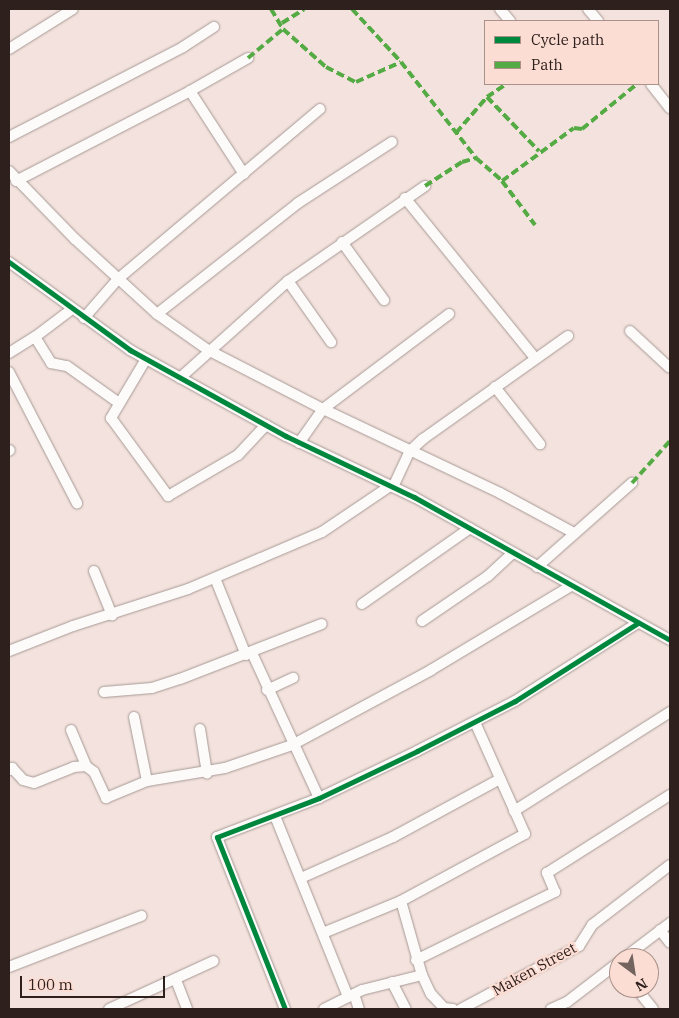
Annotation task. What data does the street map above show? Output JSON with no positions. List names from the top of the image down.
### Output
{
  "streets": {
    "street": ["Maken Street"]
  },
  "legend": ["Cycle path", "Path"],
  "scale_bar": "100 m",
  "north": "bottom right"
}
